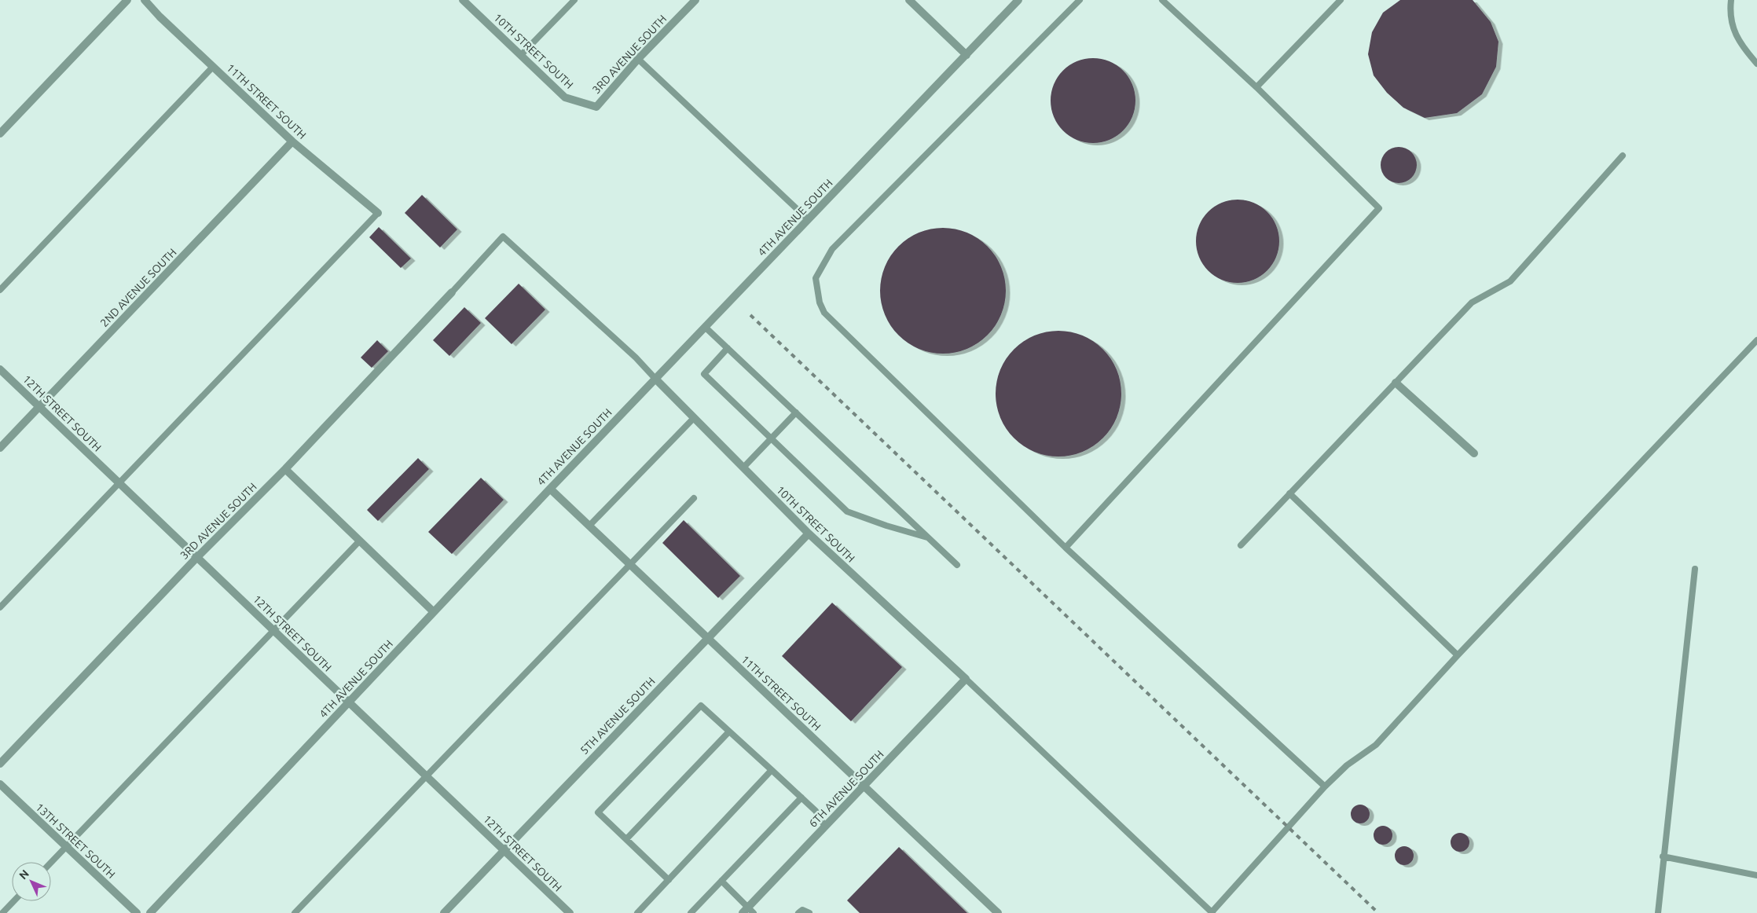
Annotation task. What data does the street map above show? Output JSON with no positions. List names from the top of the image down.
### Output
{
  "streets": {
    "street": [
      "10TH STREET SOUTH",
      "3RD AVENUE SOUTH",
      "11TH STREET SOUTH",
      "4TH AVENUE SOUTH",
      "2ND AVENUE SOUTH",
      "12TH STREET SOUTH",
      "5TH AVENUE SOUTH",
      "6TH AVENUE SOUTH",
      "13TH STREET SOUTH"
    ]
  },
  "crossings": [
    ["10TH STREET SOUTH", "3RD AVENUE SOUTH"],
    ["10TH STREET SOUTH", "4TH AVENUE SOUTH"],
    ["10TH STREET SOUTH", "5TH AVENUE SOUTH"],
    ["10TH STREET SOUTH", "6TH AVENUE SOUTH"],
    ["3RD AVENUE SOUTH", "12TH STREET SOUTH"],
    ["11TH STREET SOUTH", "4TH AVENUE SOUTH"],
    ["11TH STREET SOUTH", "2ND AVENUE SOUTH"],
    ["11TH STREET SOUTH", "5TH AVENUE SOUTH"],
    ["11TH STREET SOUTH", "6TH AVENUE SOUTH"],
    ["4TH AVENUE SOUTH", "12TH STREET SOUTH"],
    ["2ND AVENUE SOUTH", "12TH STREET SOUTH"],
    ["12TH STREET SOUTH", "5TH AVENUE SOUTH"]
  ],
  "north": "top left"
}
